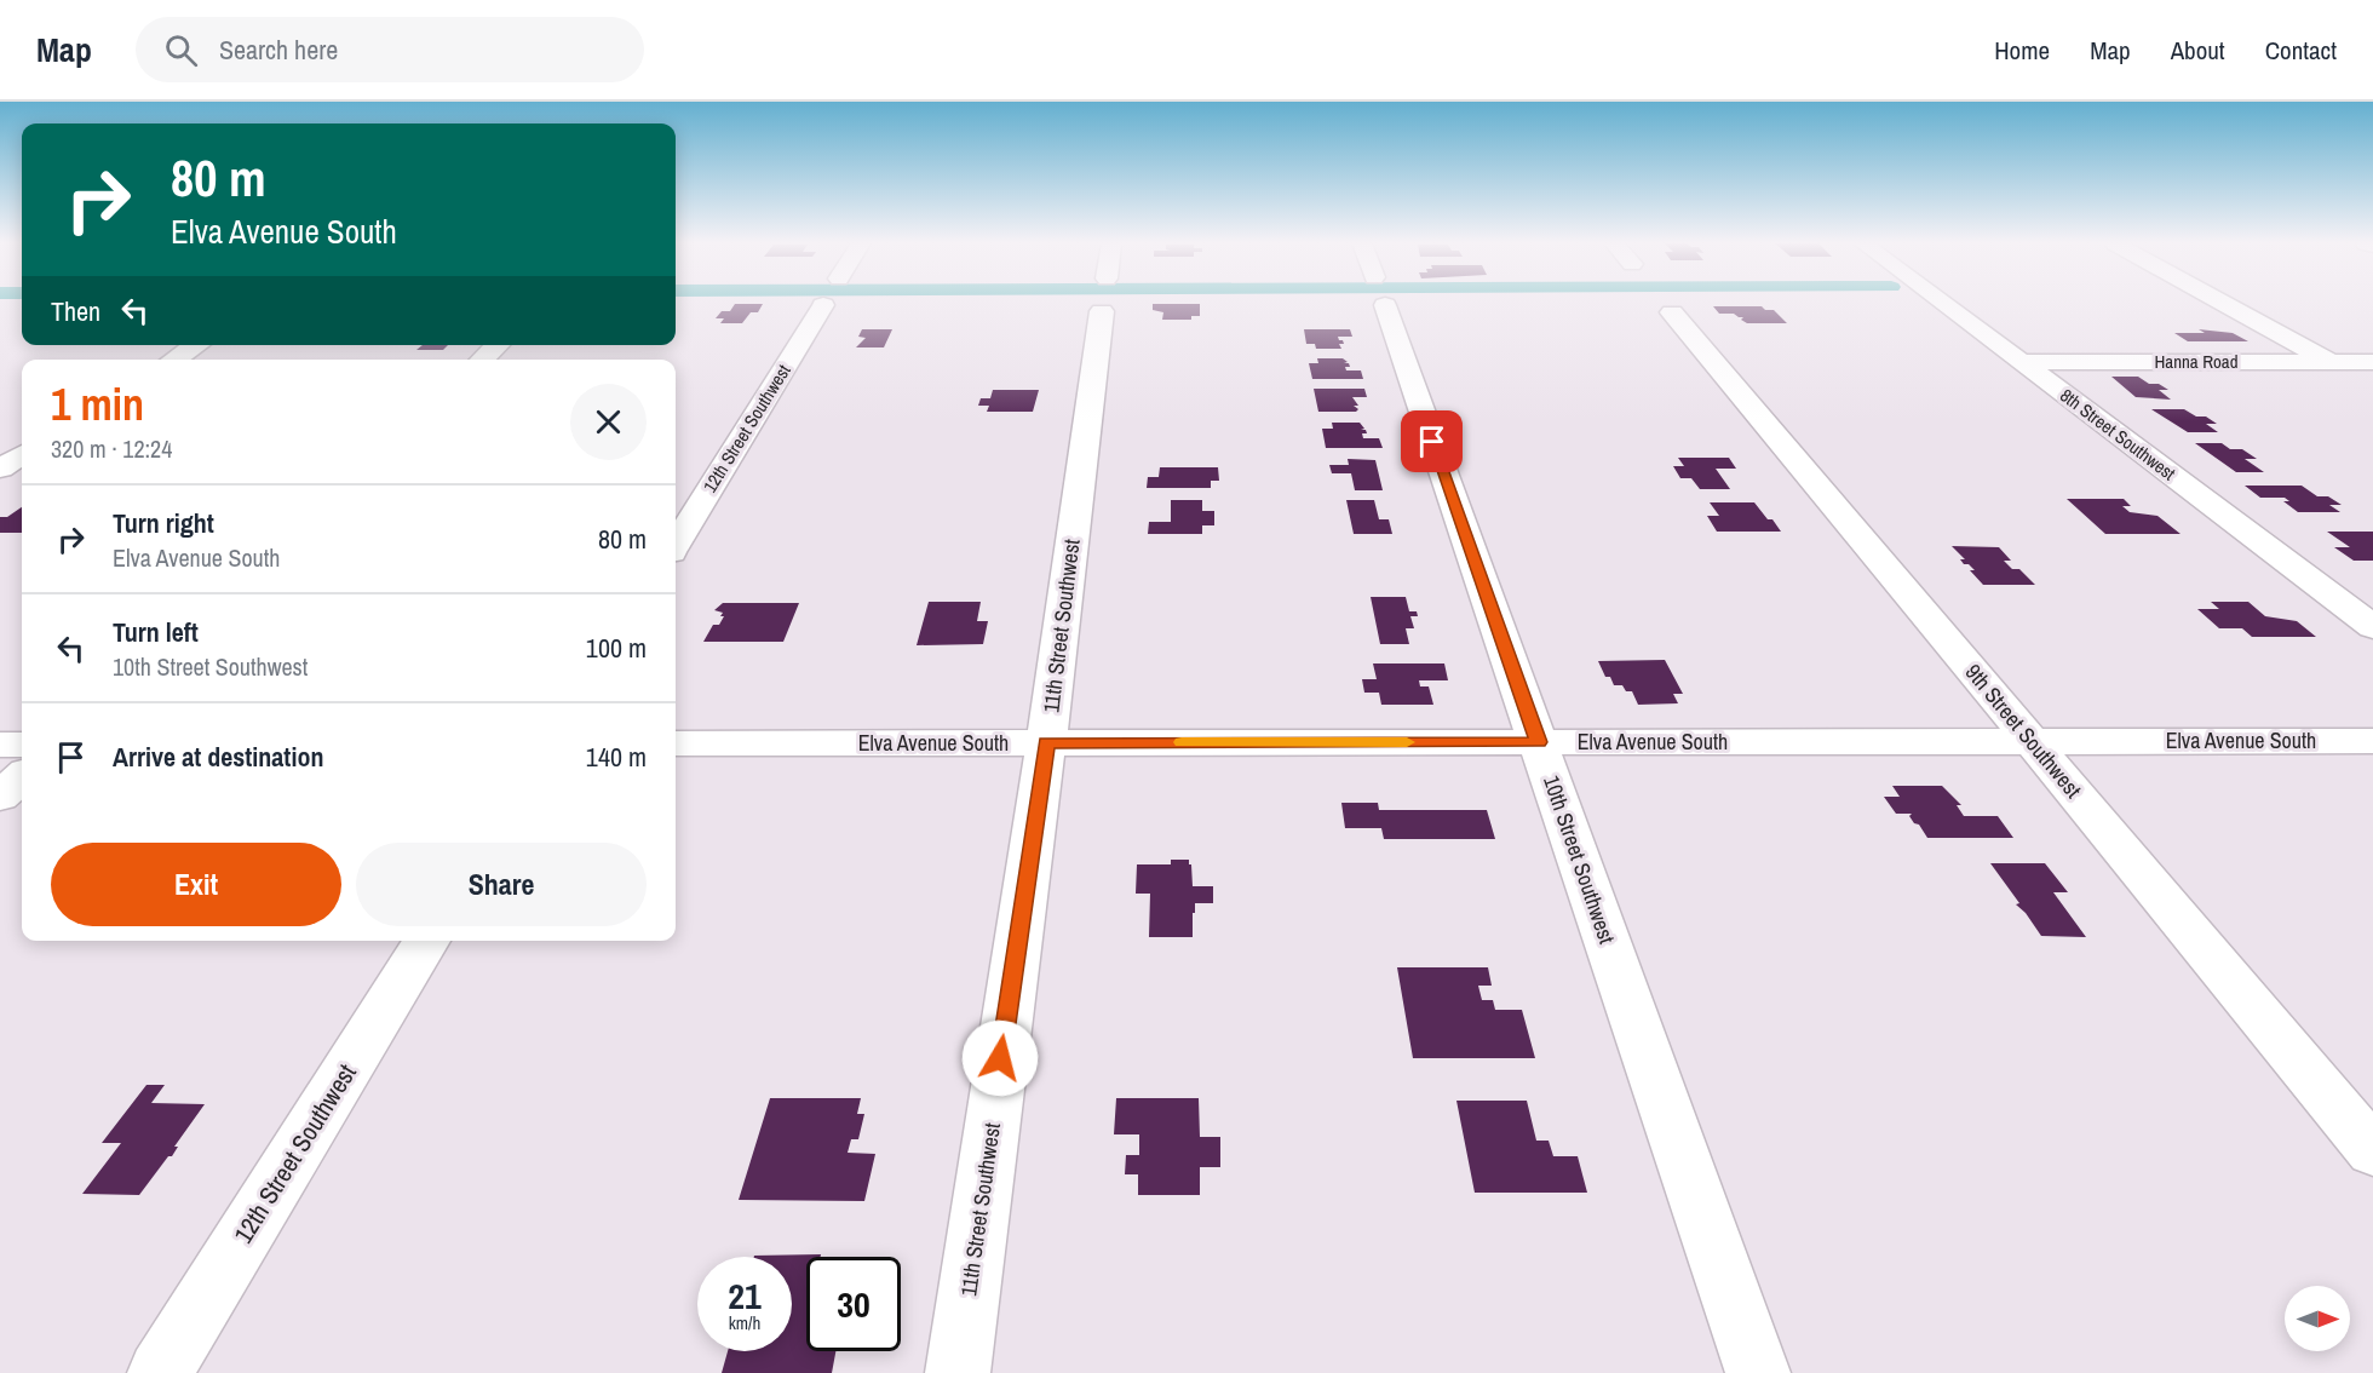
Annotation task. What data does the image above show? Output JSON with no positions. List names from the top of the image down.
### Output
{
  "streets": {
    "street": [
      "Hanna Road",
      "12th Street Southwest",
      "8th Street Southwest",
      "11th Street Southwest",
      "9th Street Southwest",
      "Elva Avenue South",
      "10th Street Southwest"
    ]
  },
  "crossings": [
    ["Hanna Road", "8th Street Southwest"],
    ["11th Street Southwest", "Elva Avenue South"],
    ["9th Street Southwest", "Elva Avenue South"],
    ["Elva Avenue South", "10th Street Southwest"]
  ],
  "north": "right",
  "page": {
    "header": "Map",
    "search": "Search here",
    "nav": [
      "Home",
      "Map",
      "About",
      "Contact"
    ],
    "turn": ["80 m", "Elva Avenue South"],
    "then": "Then",
    "heading": ["1 min", "320 m · 12:24"],
    "list": [
      {
        "name": "Turn right",
        "note": "Elva Avenue South",
        "value": "80 m"
      },
      {
        "name": "Turn left",
        "note": "10th Street Southwest",
        "value": "100 m"
      },
      {
        "name": "Arrive at destination",
        "value": "140 m"
      }
    ],
    "buttons": ["Exit", "Share"],
    "speed": "21 km/h",
    "limit": "30"
  }
}
